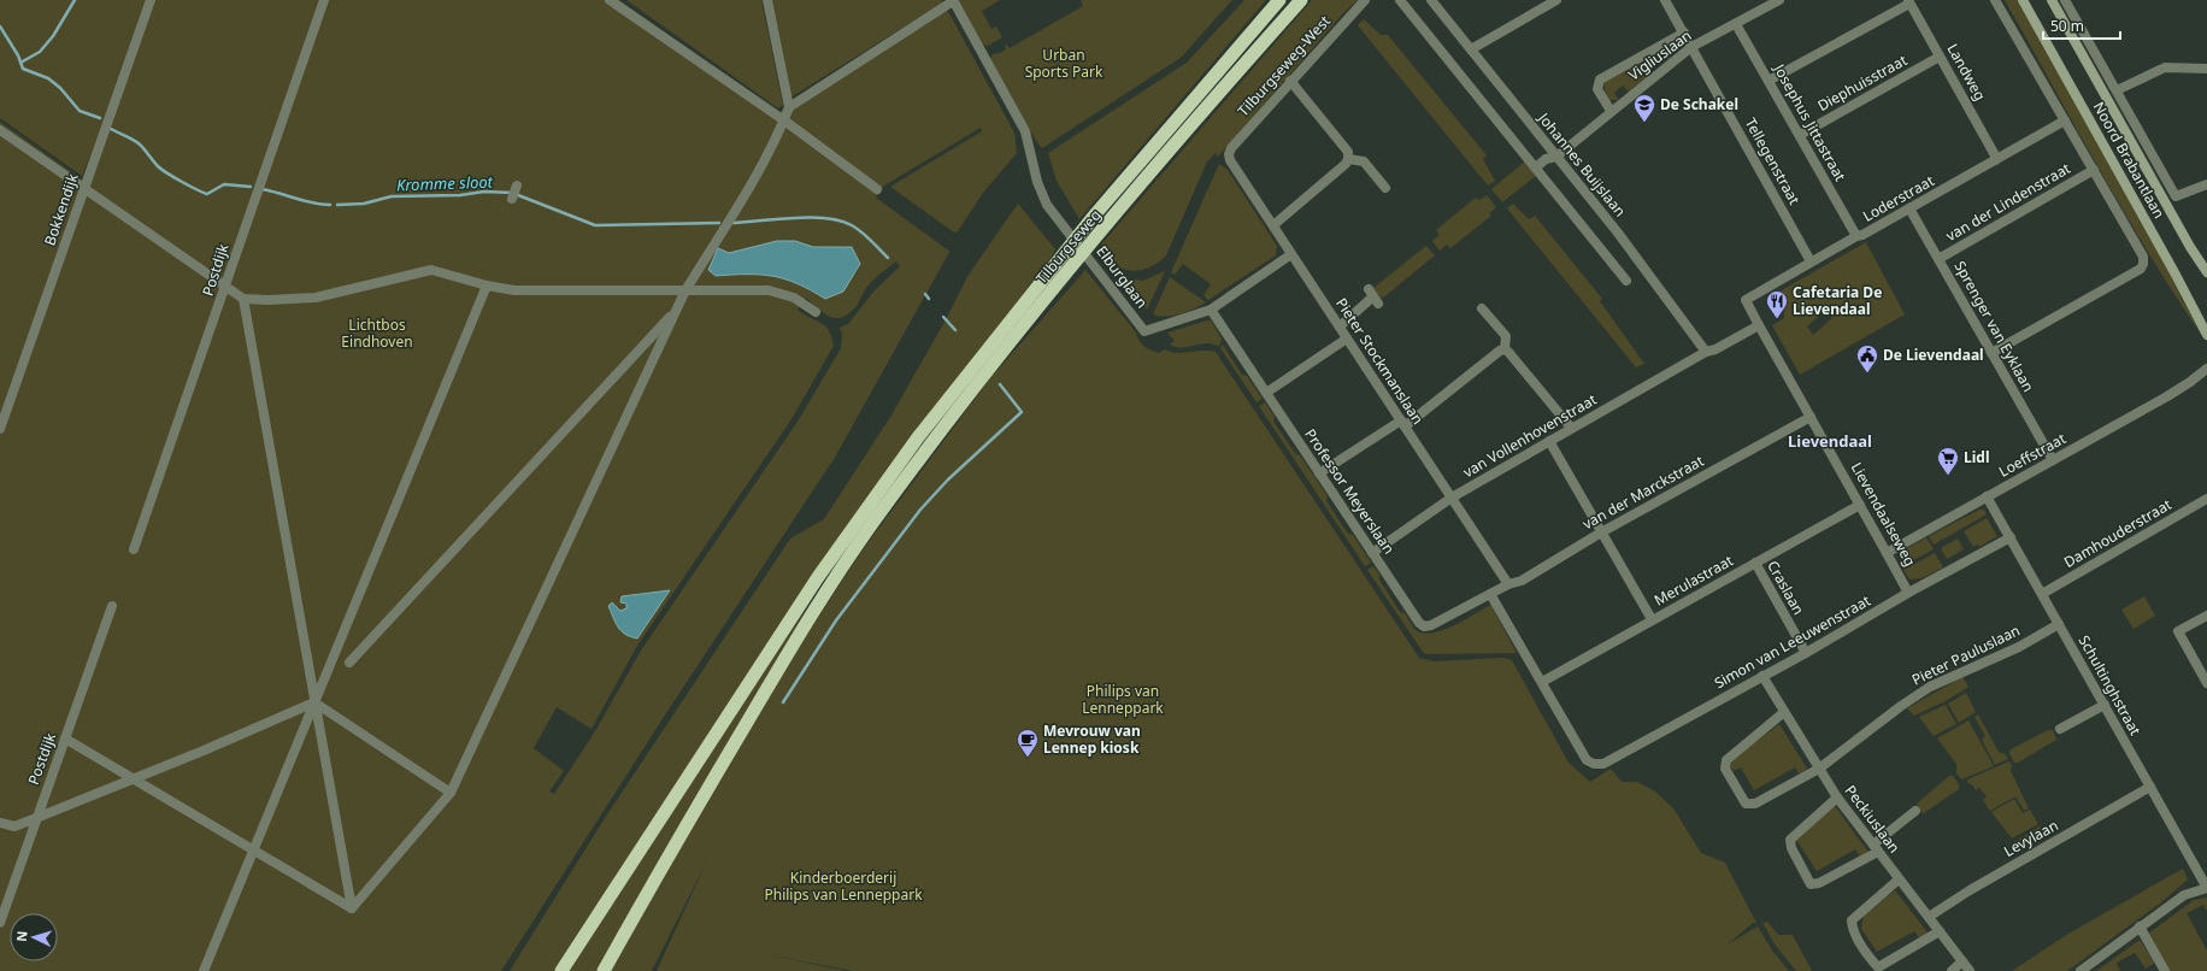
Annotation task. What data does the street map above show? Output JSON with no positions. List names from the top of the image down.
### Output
{
  "streets": {
    "highway": ["Tilburgseweg"],
    "main road": ["Noord Brabantlaan"],
    "street": [
      "Vigliuslaan",
      "Tilburgseweg-West",
      "Landweg",
      "Diephuisstraat",
      "Josephus Jittastraat",
      "Tellegenstraat",
      "Johannes Buijslaan",
      "Loderstraat",
      "van der Lindenstraat",
      "Bokkendijk",
      "Postdijk",
      "Elburglaan",
      "Sprenger van Eyklaan",
      "Pieter Stockmanslaan",
      "van Vollenhovenstraat",
      "Loeffstraat",
      "Professor Meyerslaan",
      "van der Marckstraat",
      "Lievendaalseweg",
      "Damhouderstraat",
      "Merulastraat",
      "Craslaan",
      "Simon van Leeuwenstraat",
      "Pieter Pauluslaan",
      "Schultinghstraat",
      "Peckiuslaan",
      "Levylaan"
    ]
  },
  "crossings": [
    ["Vigliuslaan", "Josephus Jittastraat"],
    ["Vigliuslaan", "Tellegenstraat"],
    ["Vigliuslaan", "Johannes Buijslaan"],
    ["Tilburgseweg-West", "Pieter Stockmanslaan"],
    ["Landweg", "Diephuisstraat"],
    ["Landweg", "Loderstraat"],
    ["Diephuisstraat", "Josephus Jittastraat"],
    ["Josephus Jittastraat", "Loderstraat"],
    ["Tellegenstraat", "Loderstraat"],
    ["Johannes Buijslaan", "van Vollenhovenstraat"],
    ["Loderstraat", "Sprenger van Eyklaan"],
    ["Loderstraat", "Lievendaalseweg"],
    ["van der Lindenstraat", "Sprenger van Eyklaan"],
    ["Elburglaan", "Professor Meyerslaan"],
    ["Sprenger van Eyklaan", "Loeffstraat"],
    ["Pieter Stockmanslaan", "van Vollenhovenstraat"],
    ["Pieter Stockmanslaan", "van der Marckstraat"],
    ["van Vollenhovenstraat", "Professor Meyerslaan"],
    ["Loeffstraat", "Lievendaalseweg"],
    ["Loeffstraat", "Schultinghstraat"],
    ["Professor Meyerslaan", "van der Marckstraat"],
    ["van der Marckstraat", "Lievendaalseweg"],
    ["Lievendaalseweg", "Merulastraat"],
    ["Lievendaalseweg", "Simon van Leeuwenstraat"],
    ["Damhouderstraat", "Schultinghstraat"],
    ["Merulastraat", "Craslaan"],
    ["Merulastraat", "Simon van Leeuwenstraat"],
    ["Craslaan", "Simon van Leeuwenstraat"],
    ["Simon van Leeuwenstraat", "Schultinghstraat"],
    ["Simon van Leeuwenstraat", "Peckiuslaan"],
    ["Pieter Pauluslaan", "Schultinghstraat"],
    ["Pieter Pauluslaan", "Peckiuslaan"],
    ["Schultinghstraat", "Levylaan"],
    ["Peckiuslaan", "Levylaan"]
  ],
  "districts": ["Lievendaal"],
  "water": ["Kromme sloot"],
  "parks": [
    "Urban Sports Park",
    "Lichtbos Eindhoven",
    "Philips van Lenneppark",
    "Kinderboerderij Philips van Lenneppark"
  ],
  "places": {
    "school or university": ["De Schakel"],
    "restaurant": ["Cafetaria De Lievendaal"],
    "public building": ["De Lievendaal"],
    "supermarket": ["Lidl"],
    "cafe": ["Mevrouw van Lennep kiosk"]
  },
  "scale_bar": "50 m",
  "north": "left"
}
